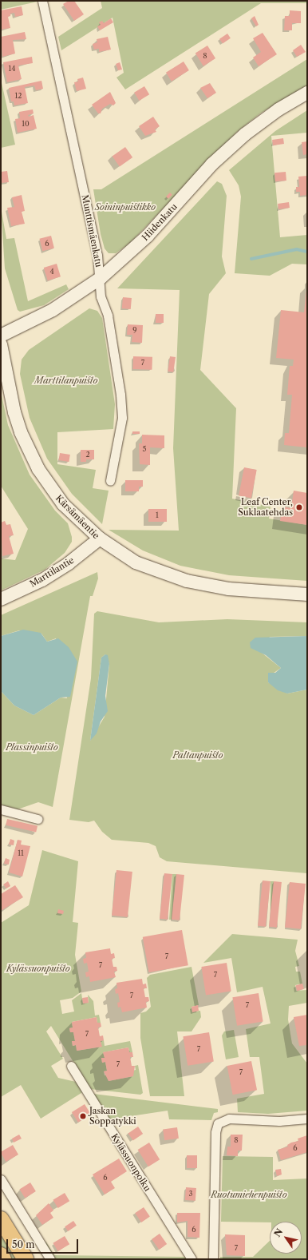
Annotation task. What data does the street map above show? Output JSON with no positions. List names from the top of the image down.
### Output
{
  "streets": {
    "street": [
      "Hiidenkatu",
      "Munttismäenkatu",
      "Kärsämäentie",
      "Marttilantie",
      "Kylässuonpolku"
    ]
  },
  "crossings": [
    ["Hiidenkatu", "Munttismäenkatu"],
    ["Kärsämäentie", "Marttilantie"]
  ],
  "parks": [
    "Soininpuistikko",
    "Marttilanpuisto",
    "Plassinpuisto",
    "Paltanpuisto",
    "Kylässuonpuisto",
    "Ruotumiehenpuisto"
  ],
  "places": ["Leaf Center, Suklaatehdas", "Jaskan Soppatykki"],
  "house_numbers": [
    "8",
    "14",
    "12",
    "10",
    "6",
    "4",
    "9",
    "7",
    "5",
    "2",
    "1",
    "11",
    "7",
    "7",
    "7",
    "7",
    "7",
    "7",
    "7",
    "7",
    "7",
    "8",
    "6",
    "6",
    "3",
    "6",
    "7"
  ],
  "scale_bar": "50 m",
  "north": "top left"
}
